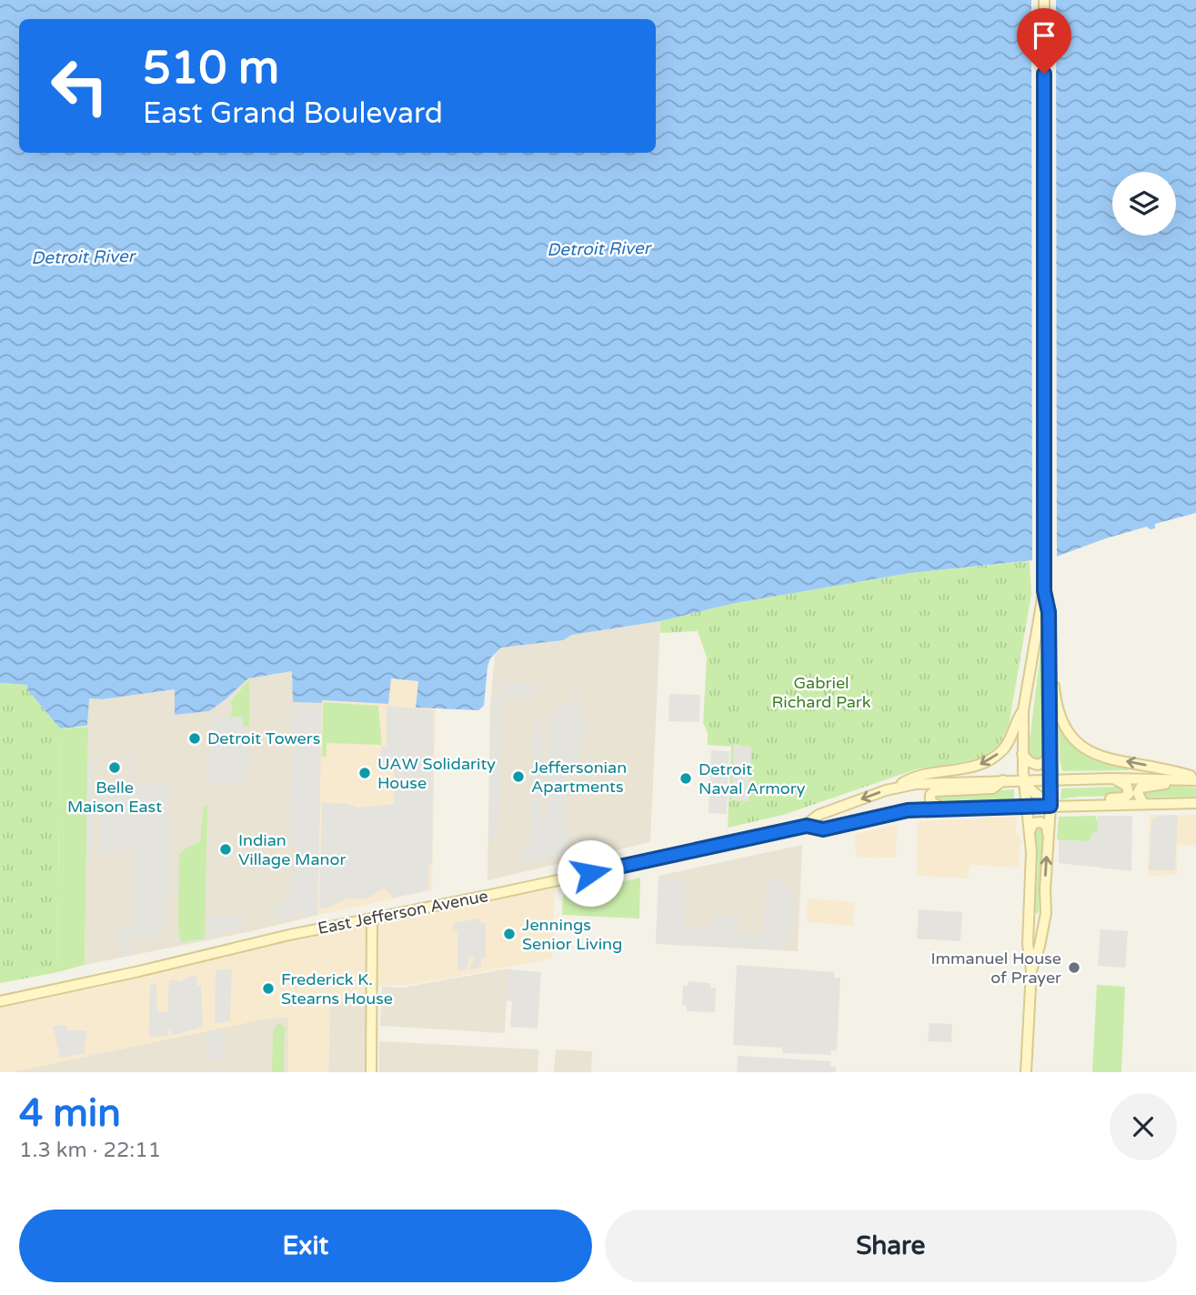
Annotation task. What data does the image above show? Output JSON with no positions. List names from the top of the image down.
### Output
{
  "streets": {
    "main road": ["East Jefferson Avenue"]
  },
  "water": ["Detroit River"],
  "parks": ["Gabriel Richard Park"],
  "places": [
    "Detroit Towers",
    "Belle Maison East",
    "UAW Solidarity House",
    "Jeffersonian Apartments",
    "Detroit Naval Armory",
    "Indian Village Manor",
    "Jennings Senior Living",
    "Immanuel House of Prayer",
    "Frederick K. Stearns House"
  ],
  "page": {
    "turn": ["510 m", "East Grand Boulevard"],
    "heading": ["4 min", "1.3 km · 22:11"],
    "buttons": ["Exit", "Share"]
  }
}
